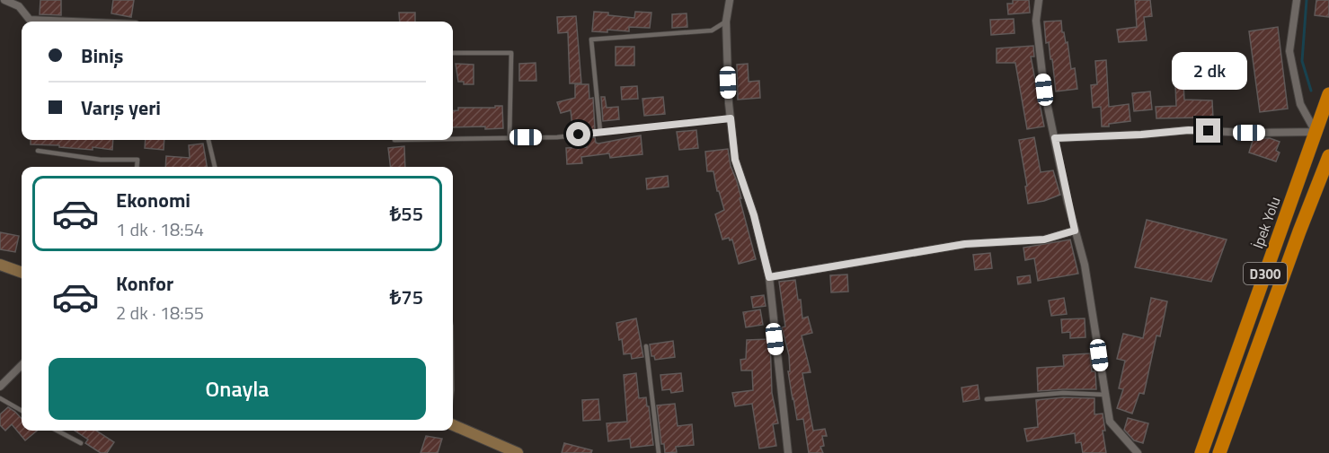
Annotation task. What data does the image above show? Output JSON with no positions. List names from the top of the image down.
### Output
{
  "streets": {
    "highway": ["İpek Yolu", "D300"]
  },
  "page": {
    "banner": ["Biniş", "Varış yeri"],
    "bubble": "2 dk",
    "list": [
      {
        "name": "Ekonomi",
        "note": "1 dk · 18:54",
        "value": "₺55"
      },
      {
        "name": "Konfor",
        "note": "2 dk · 18:55",
        "value": "₺75"
      }
    ],
    "buttons": "Onayla"
  }
}
